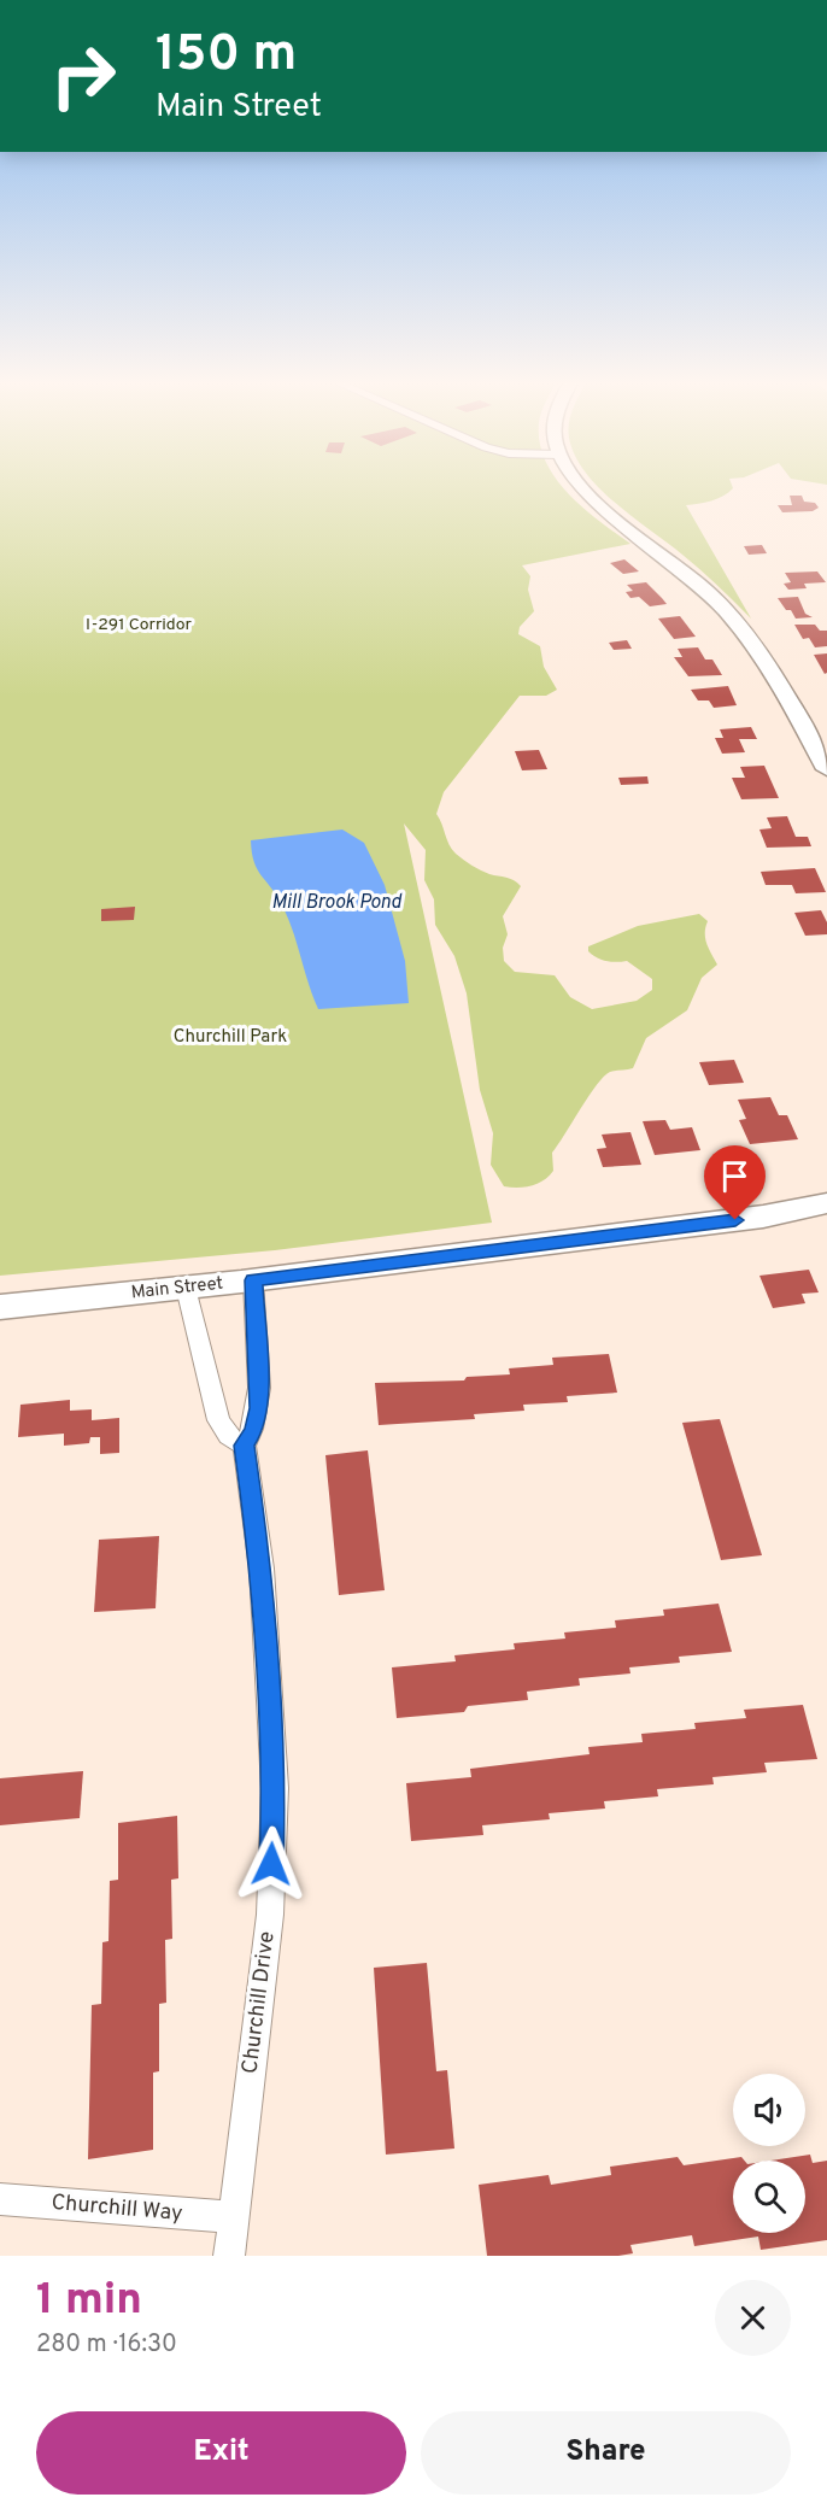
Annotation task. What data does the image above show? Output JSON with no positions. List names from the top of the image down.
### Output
{
  "streets": {
    "main road": ["Main Street"],
    "street": ["Churchill Drive", "Churchill Way"]
  },
  "crossings": [
    ["Main Street", "Churchill Drive"],
    ["Churchill Drive", "Churchill Way"]
  ],
  "water": ["Mill Brook Pond"],
  "parks": ["I-291 Corridor", "Churchill Park"],
  "page": {
    "turn": ["150 m", "Main Street"],
    "heading": ["1 min", "280 m · 16:30"],
    "buttons": ["Exit", "Share"]
  }
}
